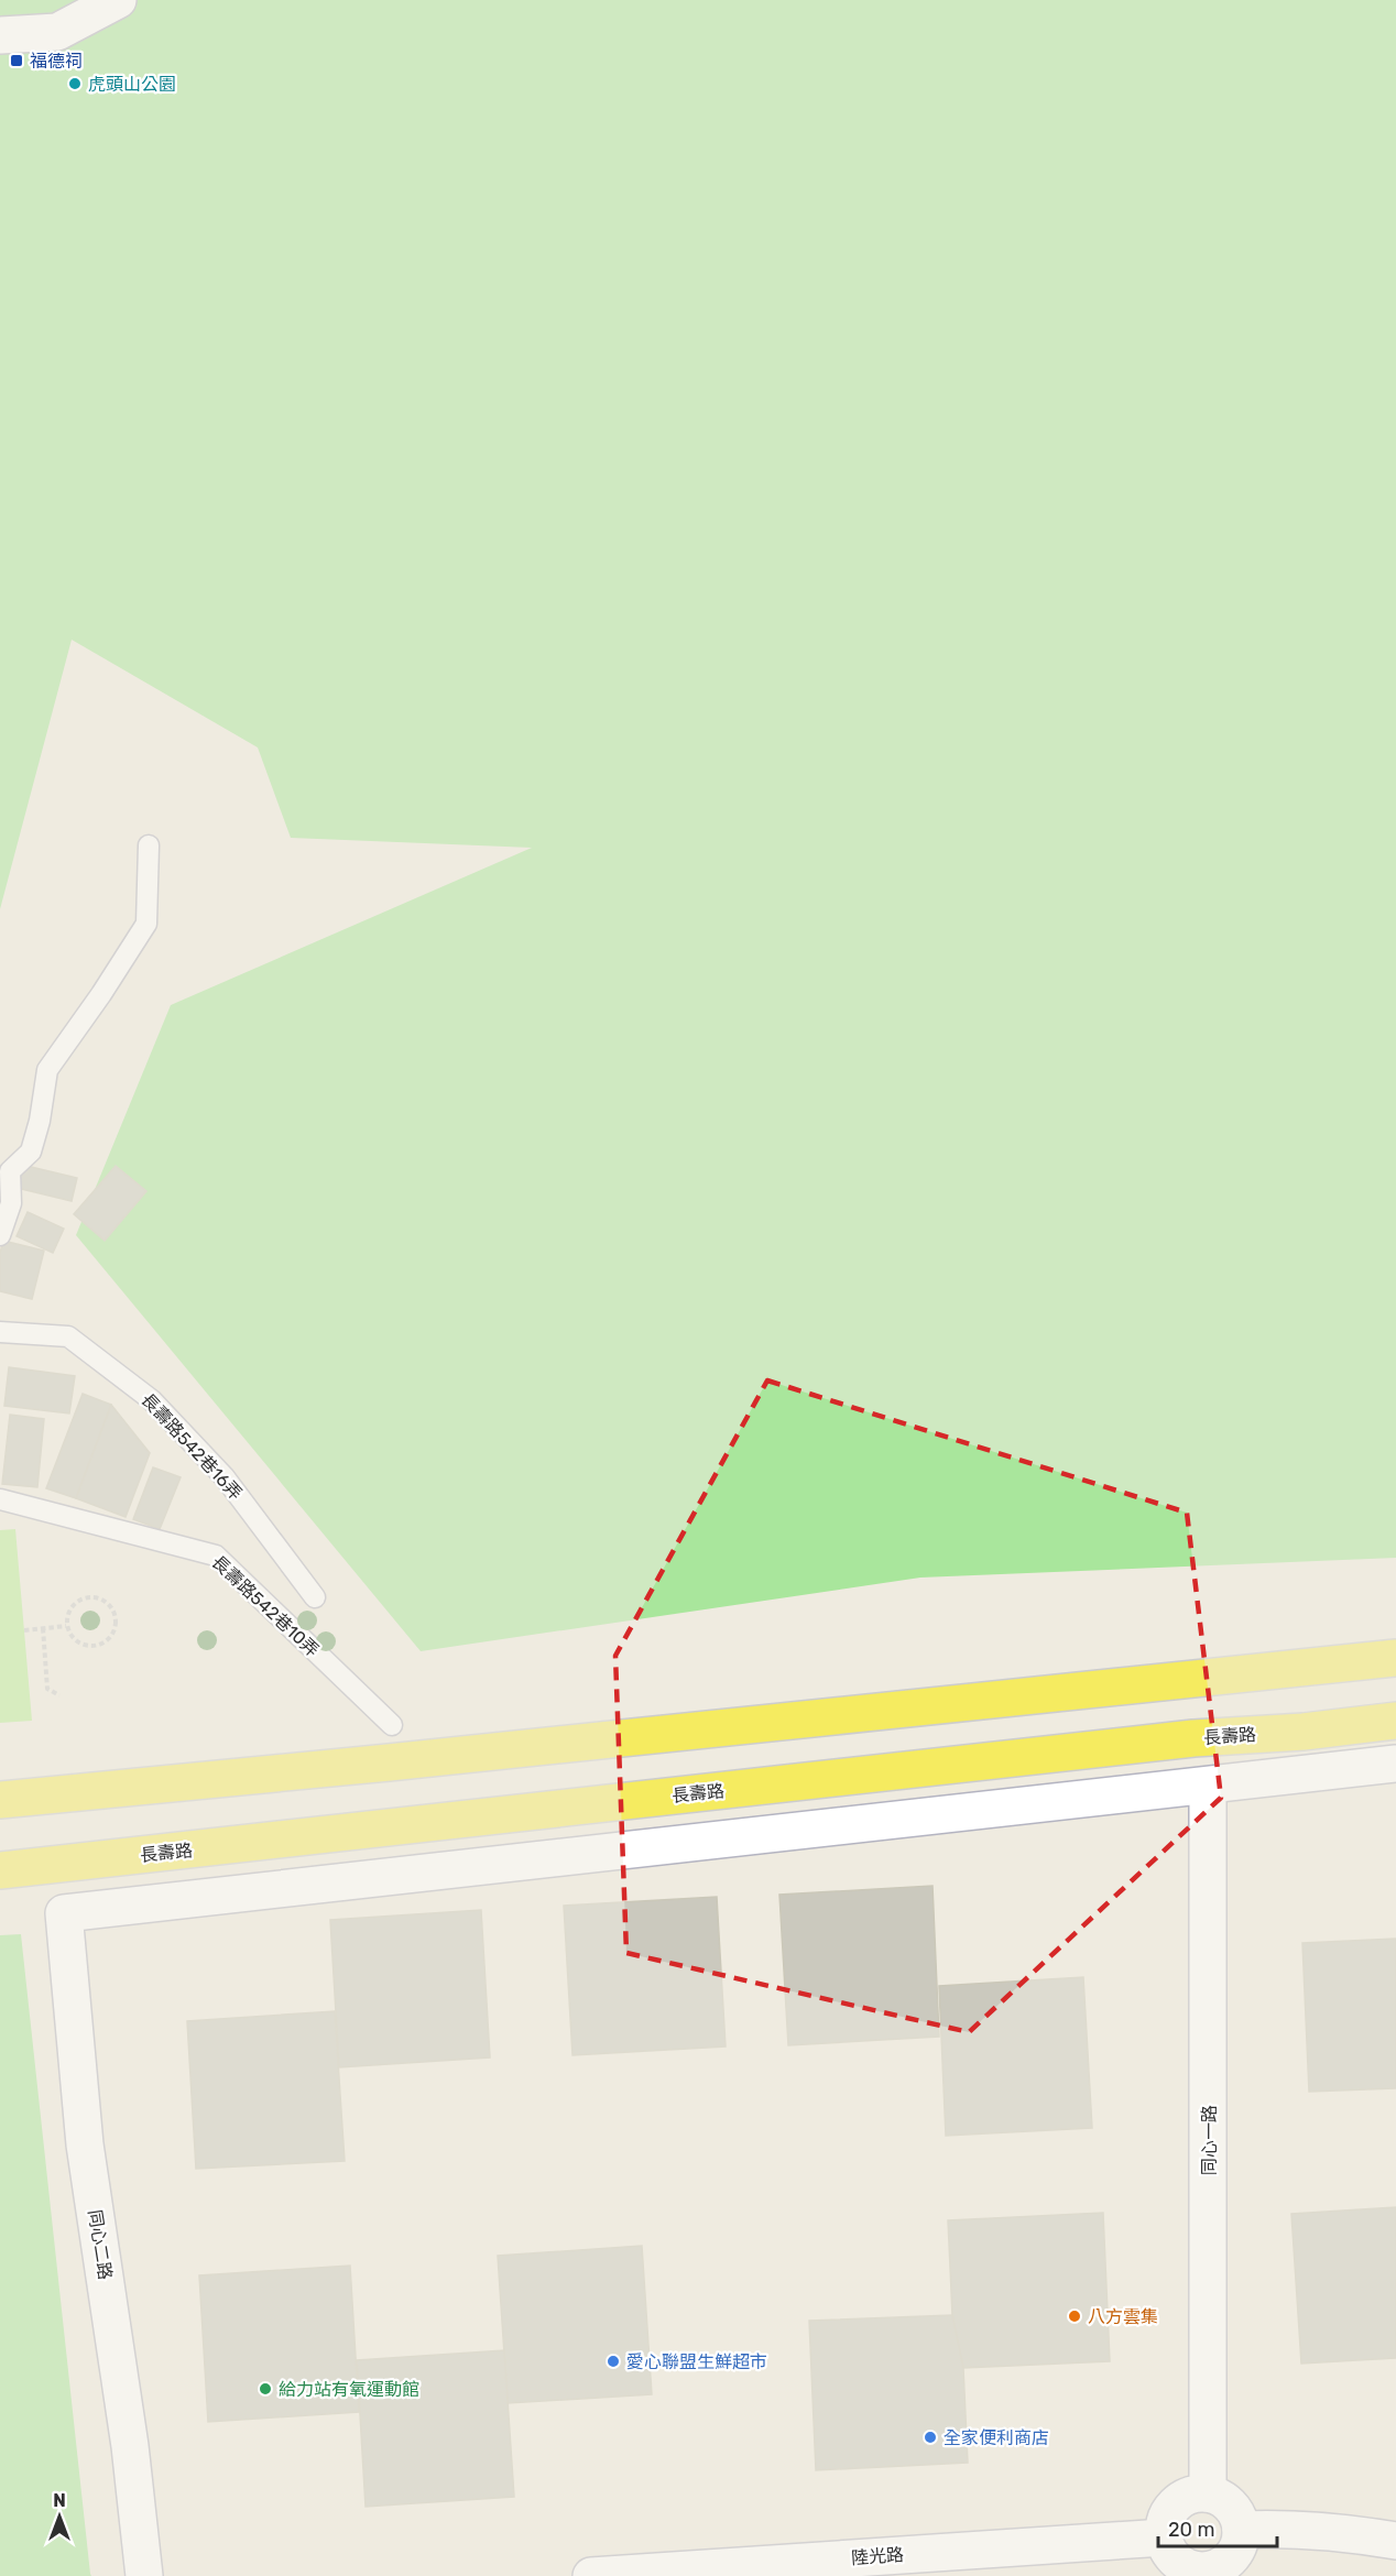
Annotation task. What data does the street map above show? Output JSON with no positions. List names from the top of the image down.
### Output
{
  "streets": {
    "main road": ["長壽路"],
    "street": ["同心一路", "同心二路", "陸光路"],
    "lane": ["長壽路542巷16弄", "長壽路542巷10弄"]
  },
  "crossings": [
    ["同心一路", "同心二路"],
    ["同心一路", "陸光路"]
  ],
  "places": {
    "transit": ["福德祠"],
    "other": [
      "虎頭山公園",
      "八方雲集",
      "愛心聯盟生鮮超市",
      "給力站有氧運動館",
      "全家便利商店"
    ]
  },
  "scale_bar": "20 m",
  "north": "top"
}
